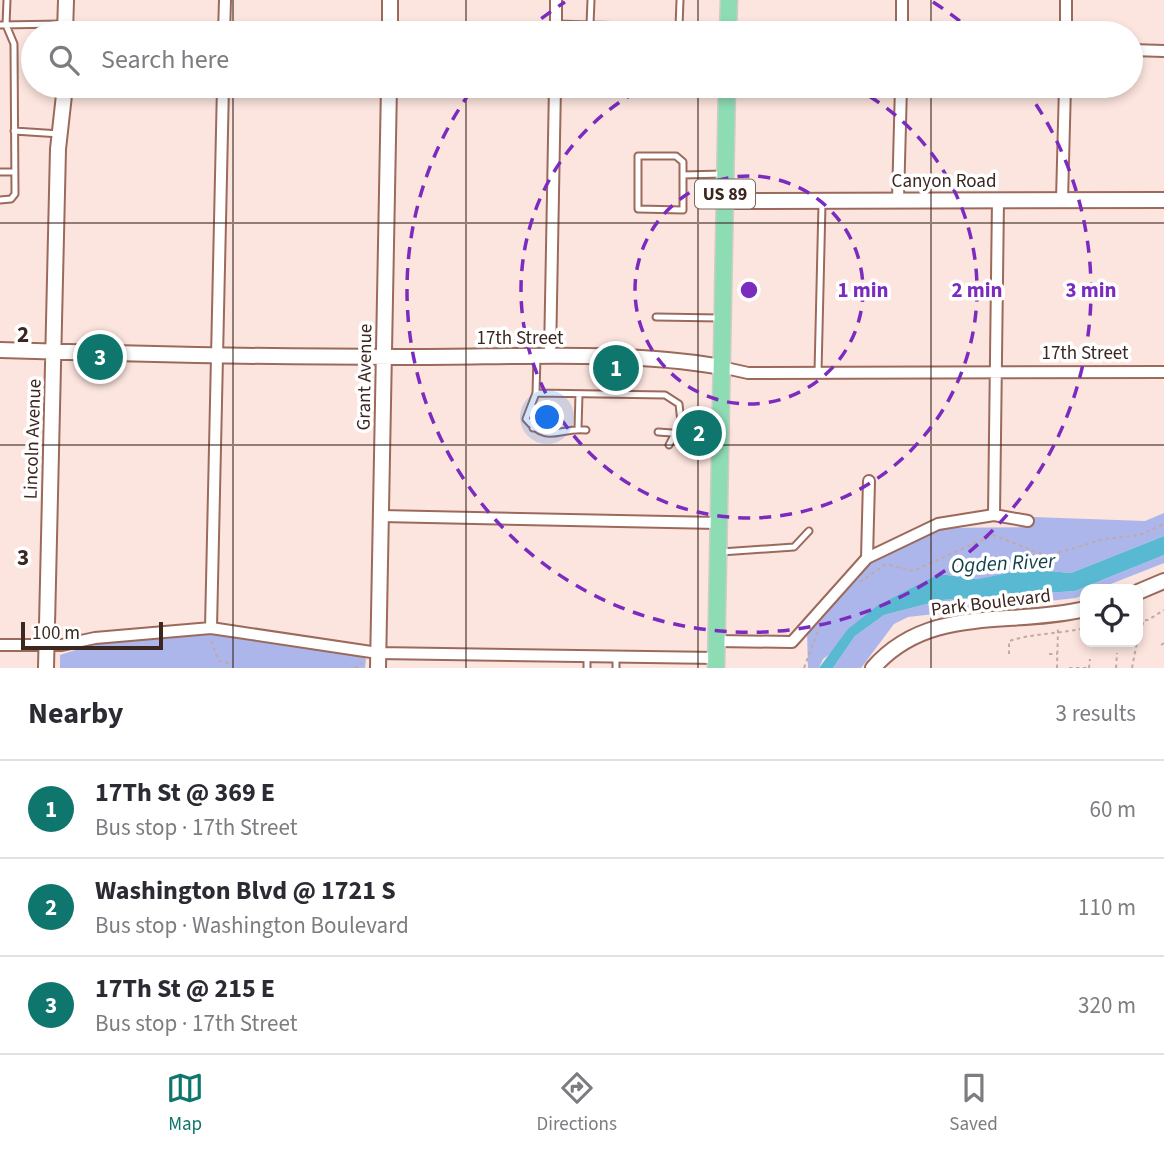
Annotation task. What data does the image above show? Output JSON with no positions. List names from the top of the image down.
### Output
{
  "streets": {
    "main road": ["US 89"],
    "street": [
      "Canyon Road",
      "17th Street",
      "Grant Avenue",
      "Lincoln Avenue",
      "Park Boulevard"
    ]
  },
  "crossings": [
    ["Canyon Road", "US 89"],
    ["US 89", "17th Street"],
    ["17th Street", "Grant Avenue"],
    ["17th Street", "Lincoln Avenue"]
  ],
  "water": ["Ogden River"],
  "scale_bar": "100 m",
  "page": {
    "search": "Search here",
    "pins": ["3", "1", "2"],
    "scale": "100 m",
    "heading": ["Nearby", "3 results"],
    "list": [
      {
        "mark": "1",
        "name": "17Th St @ 369 E",
        "note": "Bus stop · 17th Street",
        "value": "60 m"
      },
      {
        "mark": "2",
        "name": "Washington Blvd @ 1721 S",
        "note": "Bus stop · Washington Boulevard",
        "value": "110 m"
      },
      {
        "mark": "3",
        "name": "17Th St @ 215 E",
        "note": "Bus stop · 17th Street",
        "value": "320 m"
      }
    ],
    "nav": ["Map", "Directions", "Saved"]
  },
  "grid": {
    "rows": ["2", "3"]
  },
  "rings": ["1 min", "2 min", "3 min"]
}
